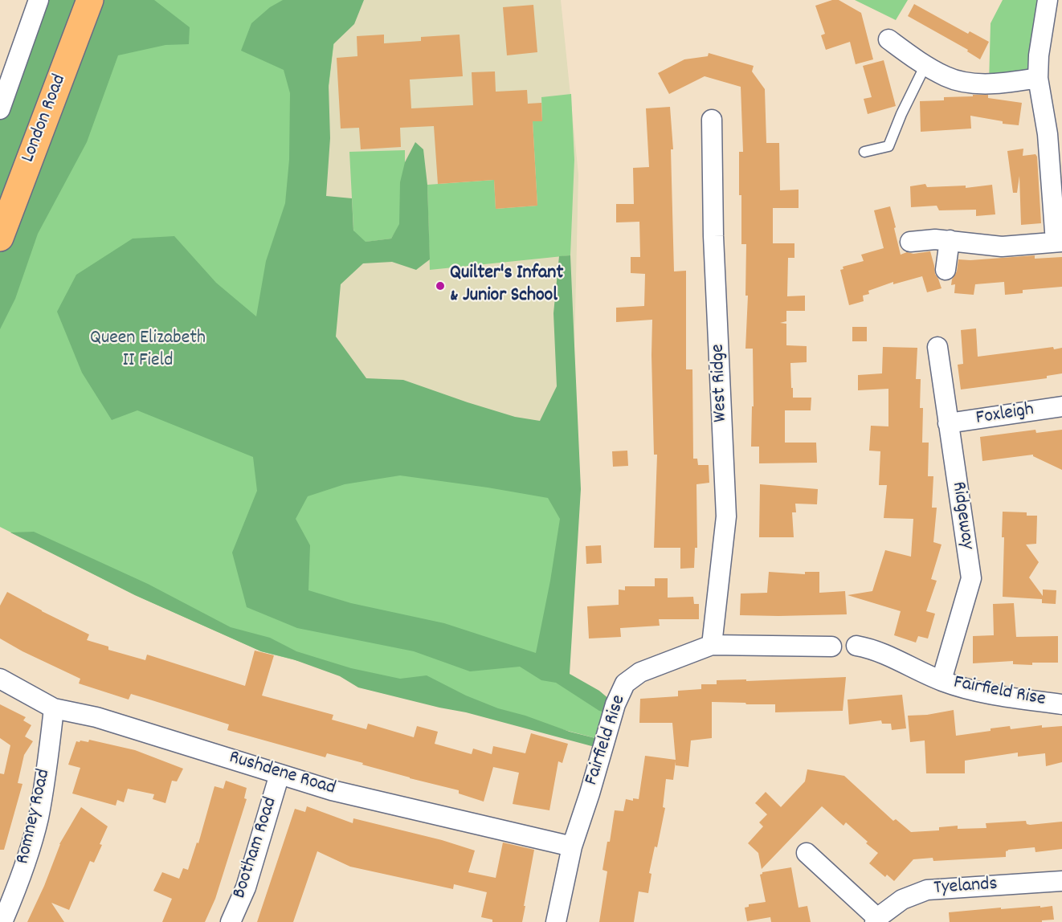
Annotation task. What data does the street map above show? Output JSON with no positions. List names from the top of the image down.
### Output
{
  "streets": {
    "main road": ["London Road"],
    "street": [
      "West Ridge",
      "Foxleigh",
      "Ridgeway",
      "Fairfield Rise",
      "Rushdene Road",
      "Romney Road",
      "Bootham Road",
      "Tyelands"
    ]
  },
  "crossings": [
    ["West Ridge", "Fairfield Rise"],
    ["Foxleigh", "Ridgeway"],
    ["Ridgeway", "Fairfield Rise"],
    ["Fairfield Rise", "Rushdene Road"],
    ["Rushdene Road", "Romney Road"],
    ["Rushdene Road", "Bootham Road"]
  ],
  "parks": ["Queen Elizabeth II Field"],
  "places": ["Quilter's Infant & Junior School"]
}
